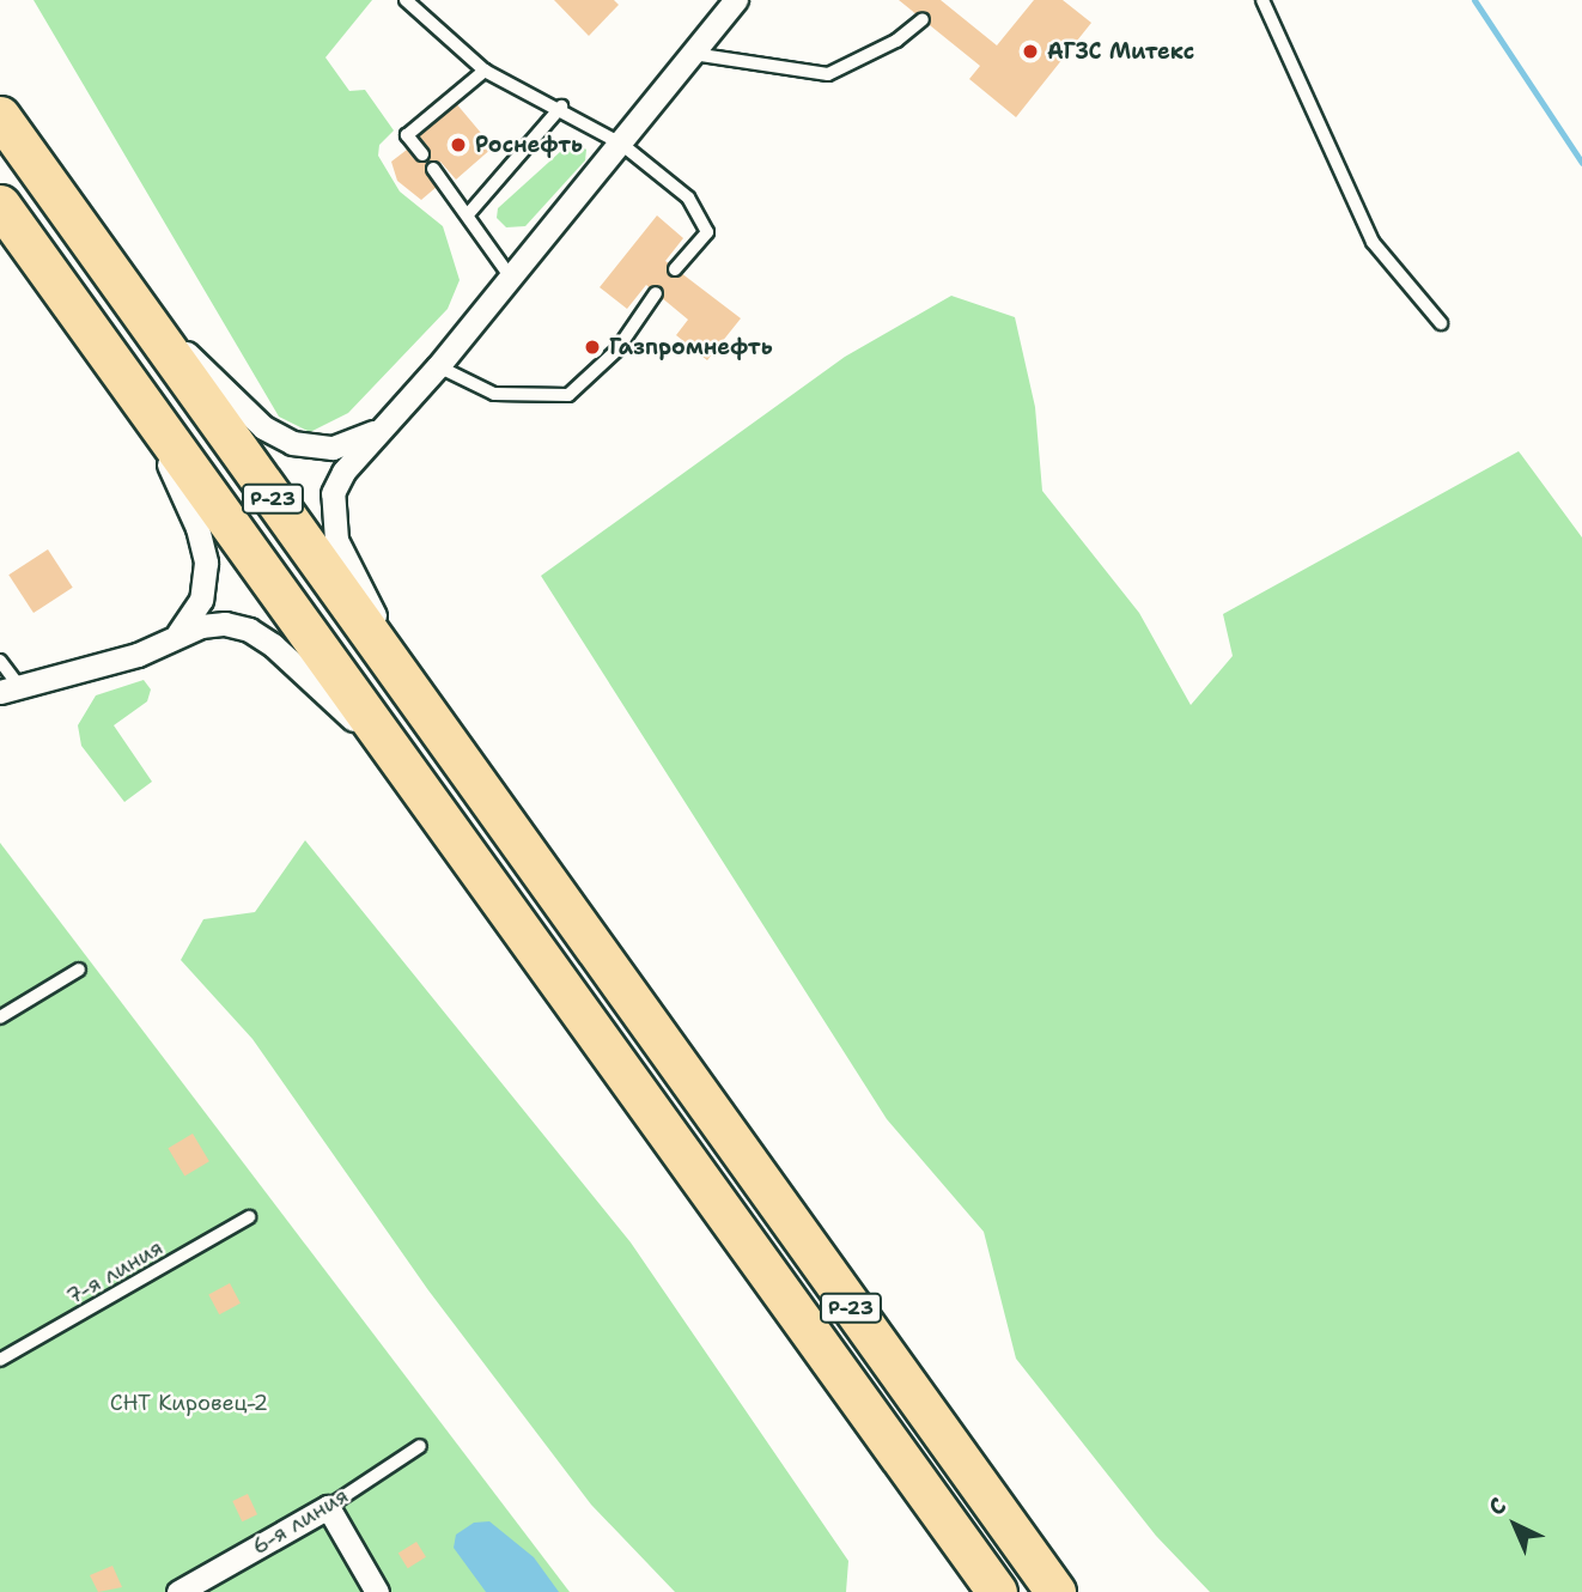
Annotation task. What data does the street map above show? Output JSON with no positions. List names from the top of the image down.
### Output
{
  "streets": {
    "highway": ["Р-23"],
    "street": ["6-я линия"],
    "lane": ["7-я линия"]
  },
  "parks": ["СНТ Кировец-2"],
  "places": ["АГЗС Митекс", "Роснефть", "Газпромнефть"],
  "north": "top left"
}
